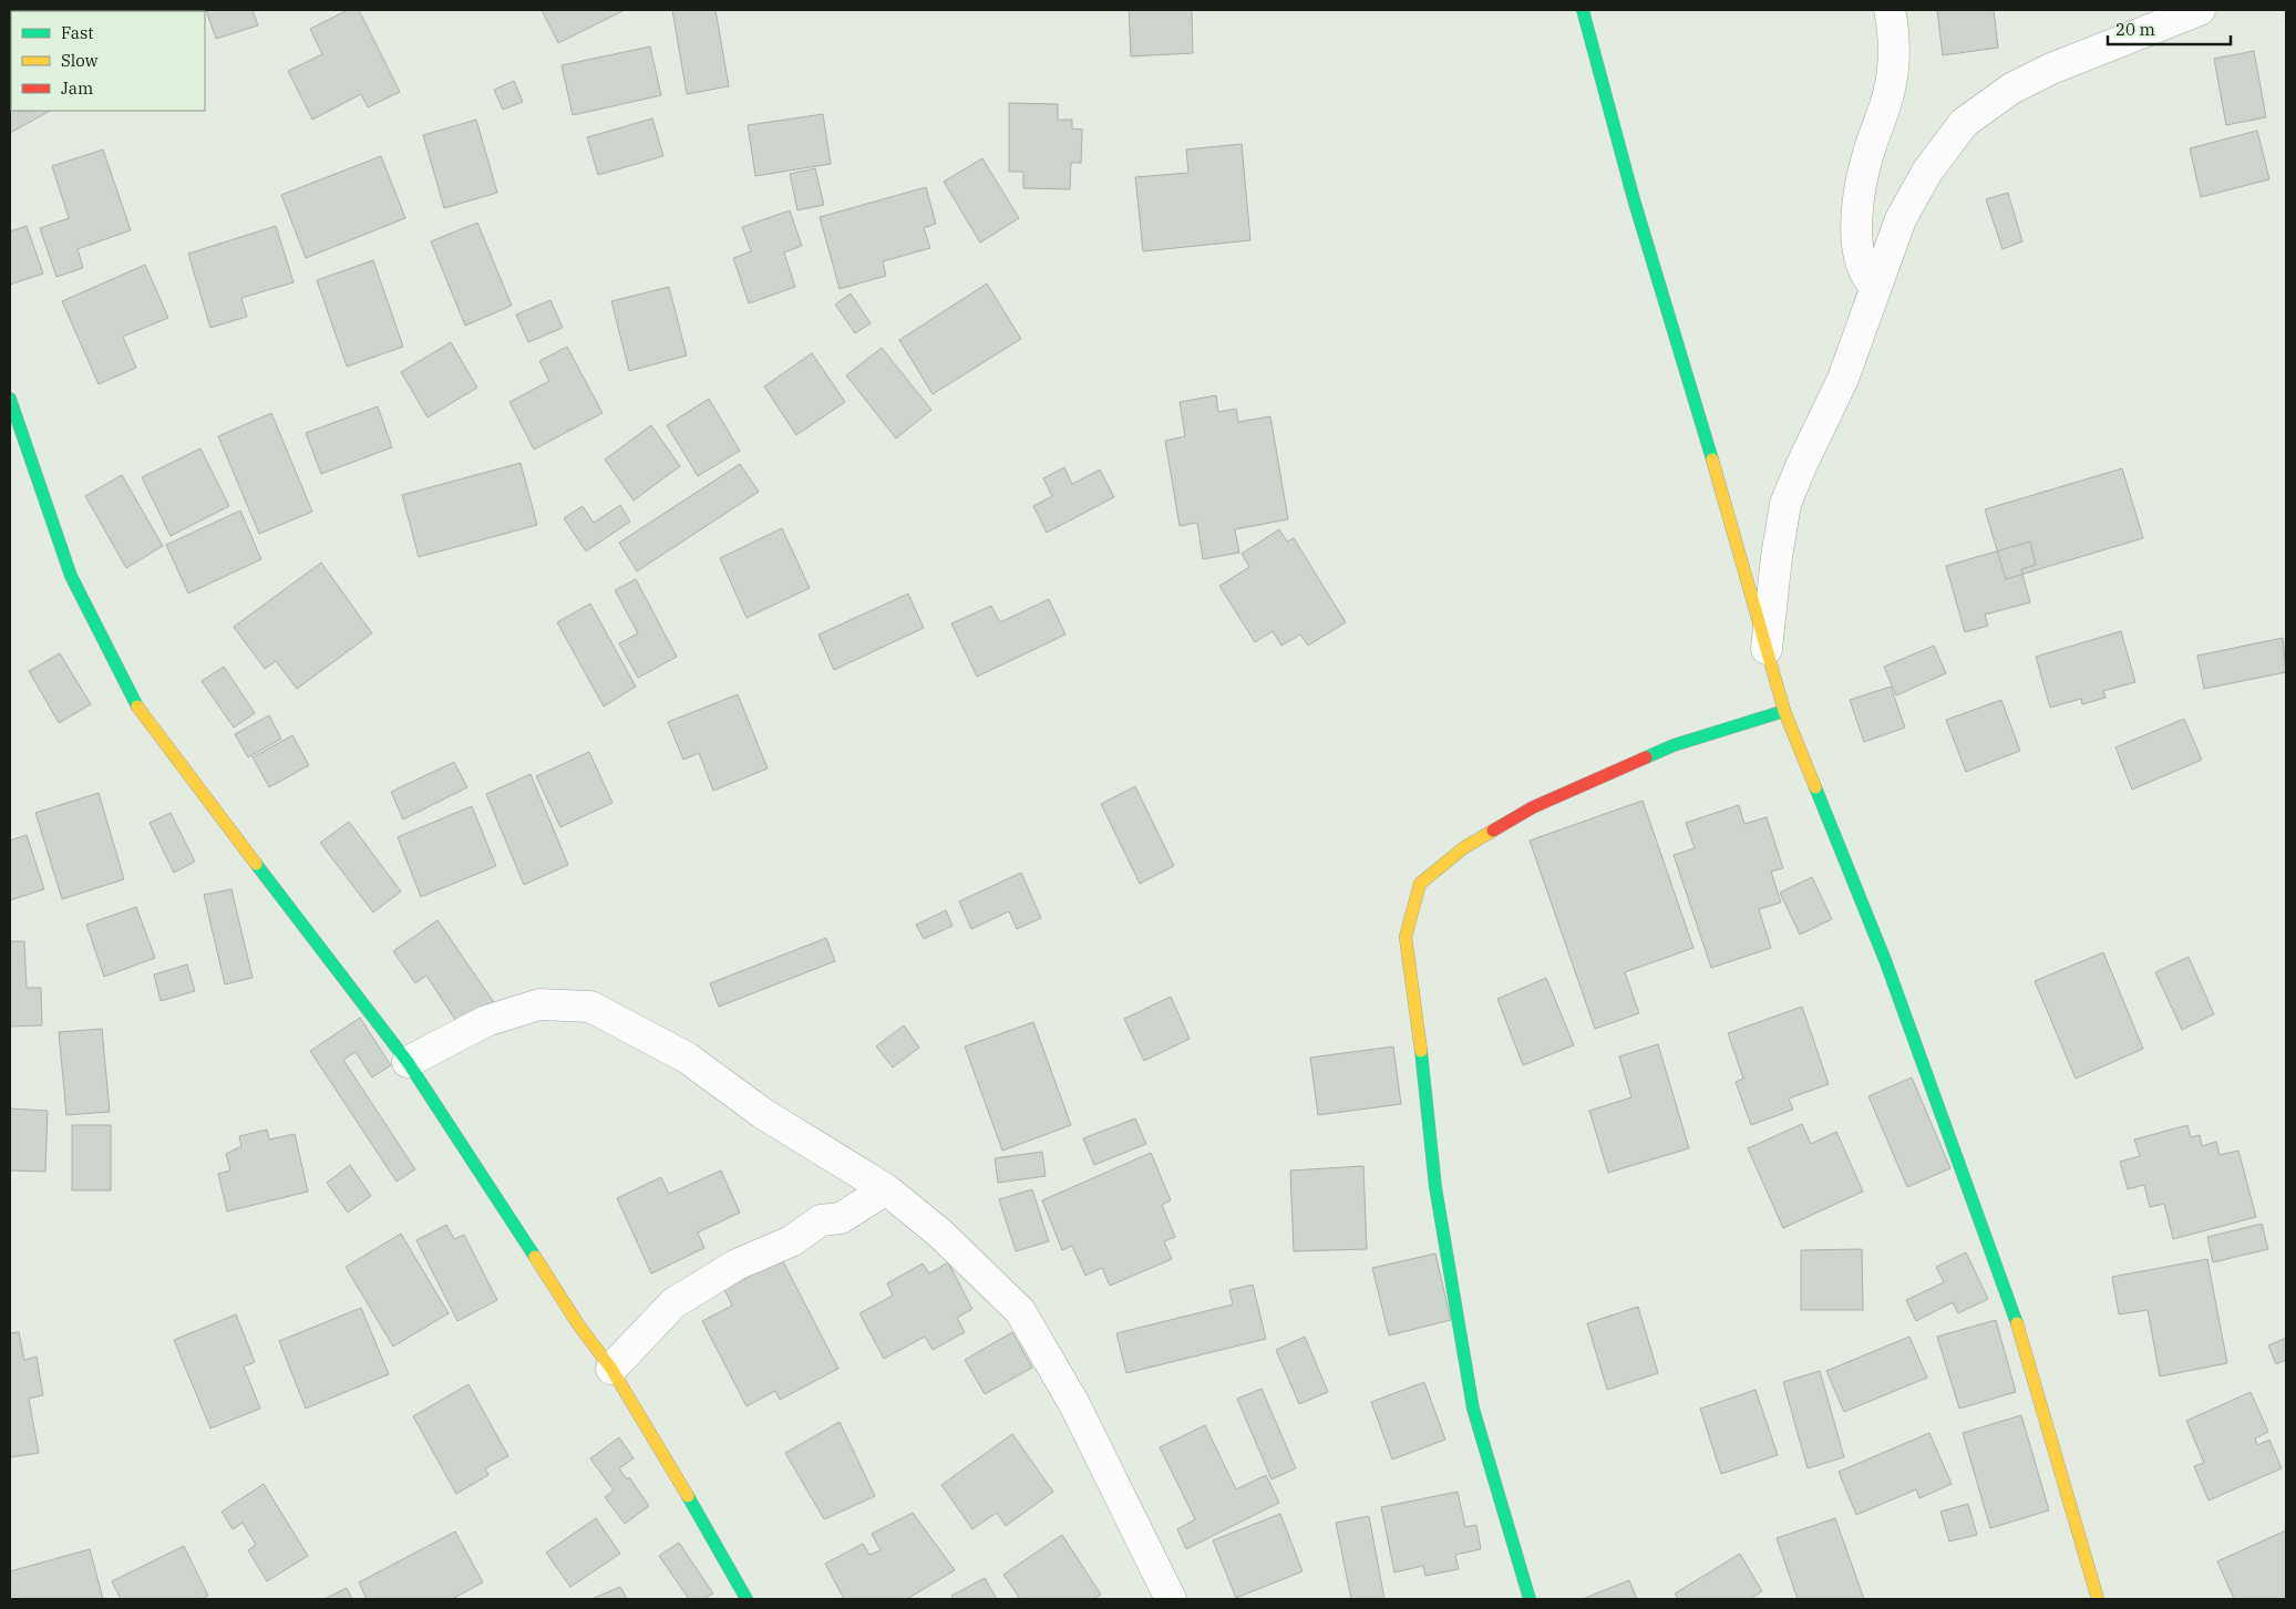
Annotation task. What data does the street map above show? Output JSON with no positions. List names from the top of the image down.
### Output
{
  "legend": ["Fast", "Slow", "Jam"],
  "scale_bar": "20 m"
}
